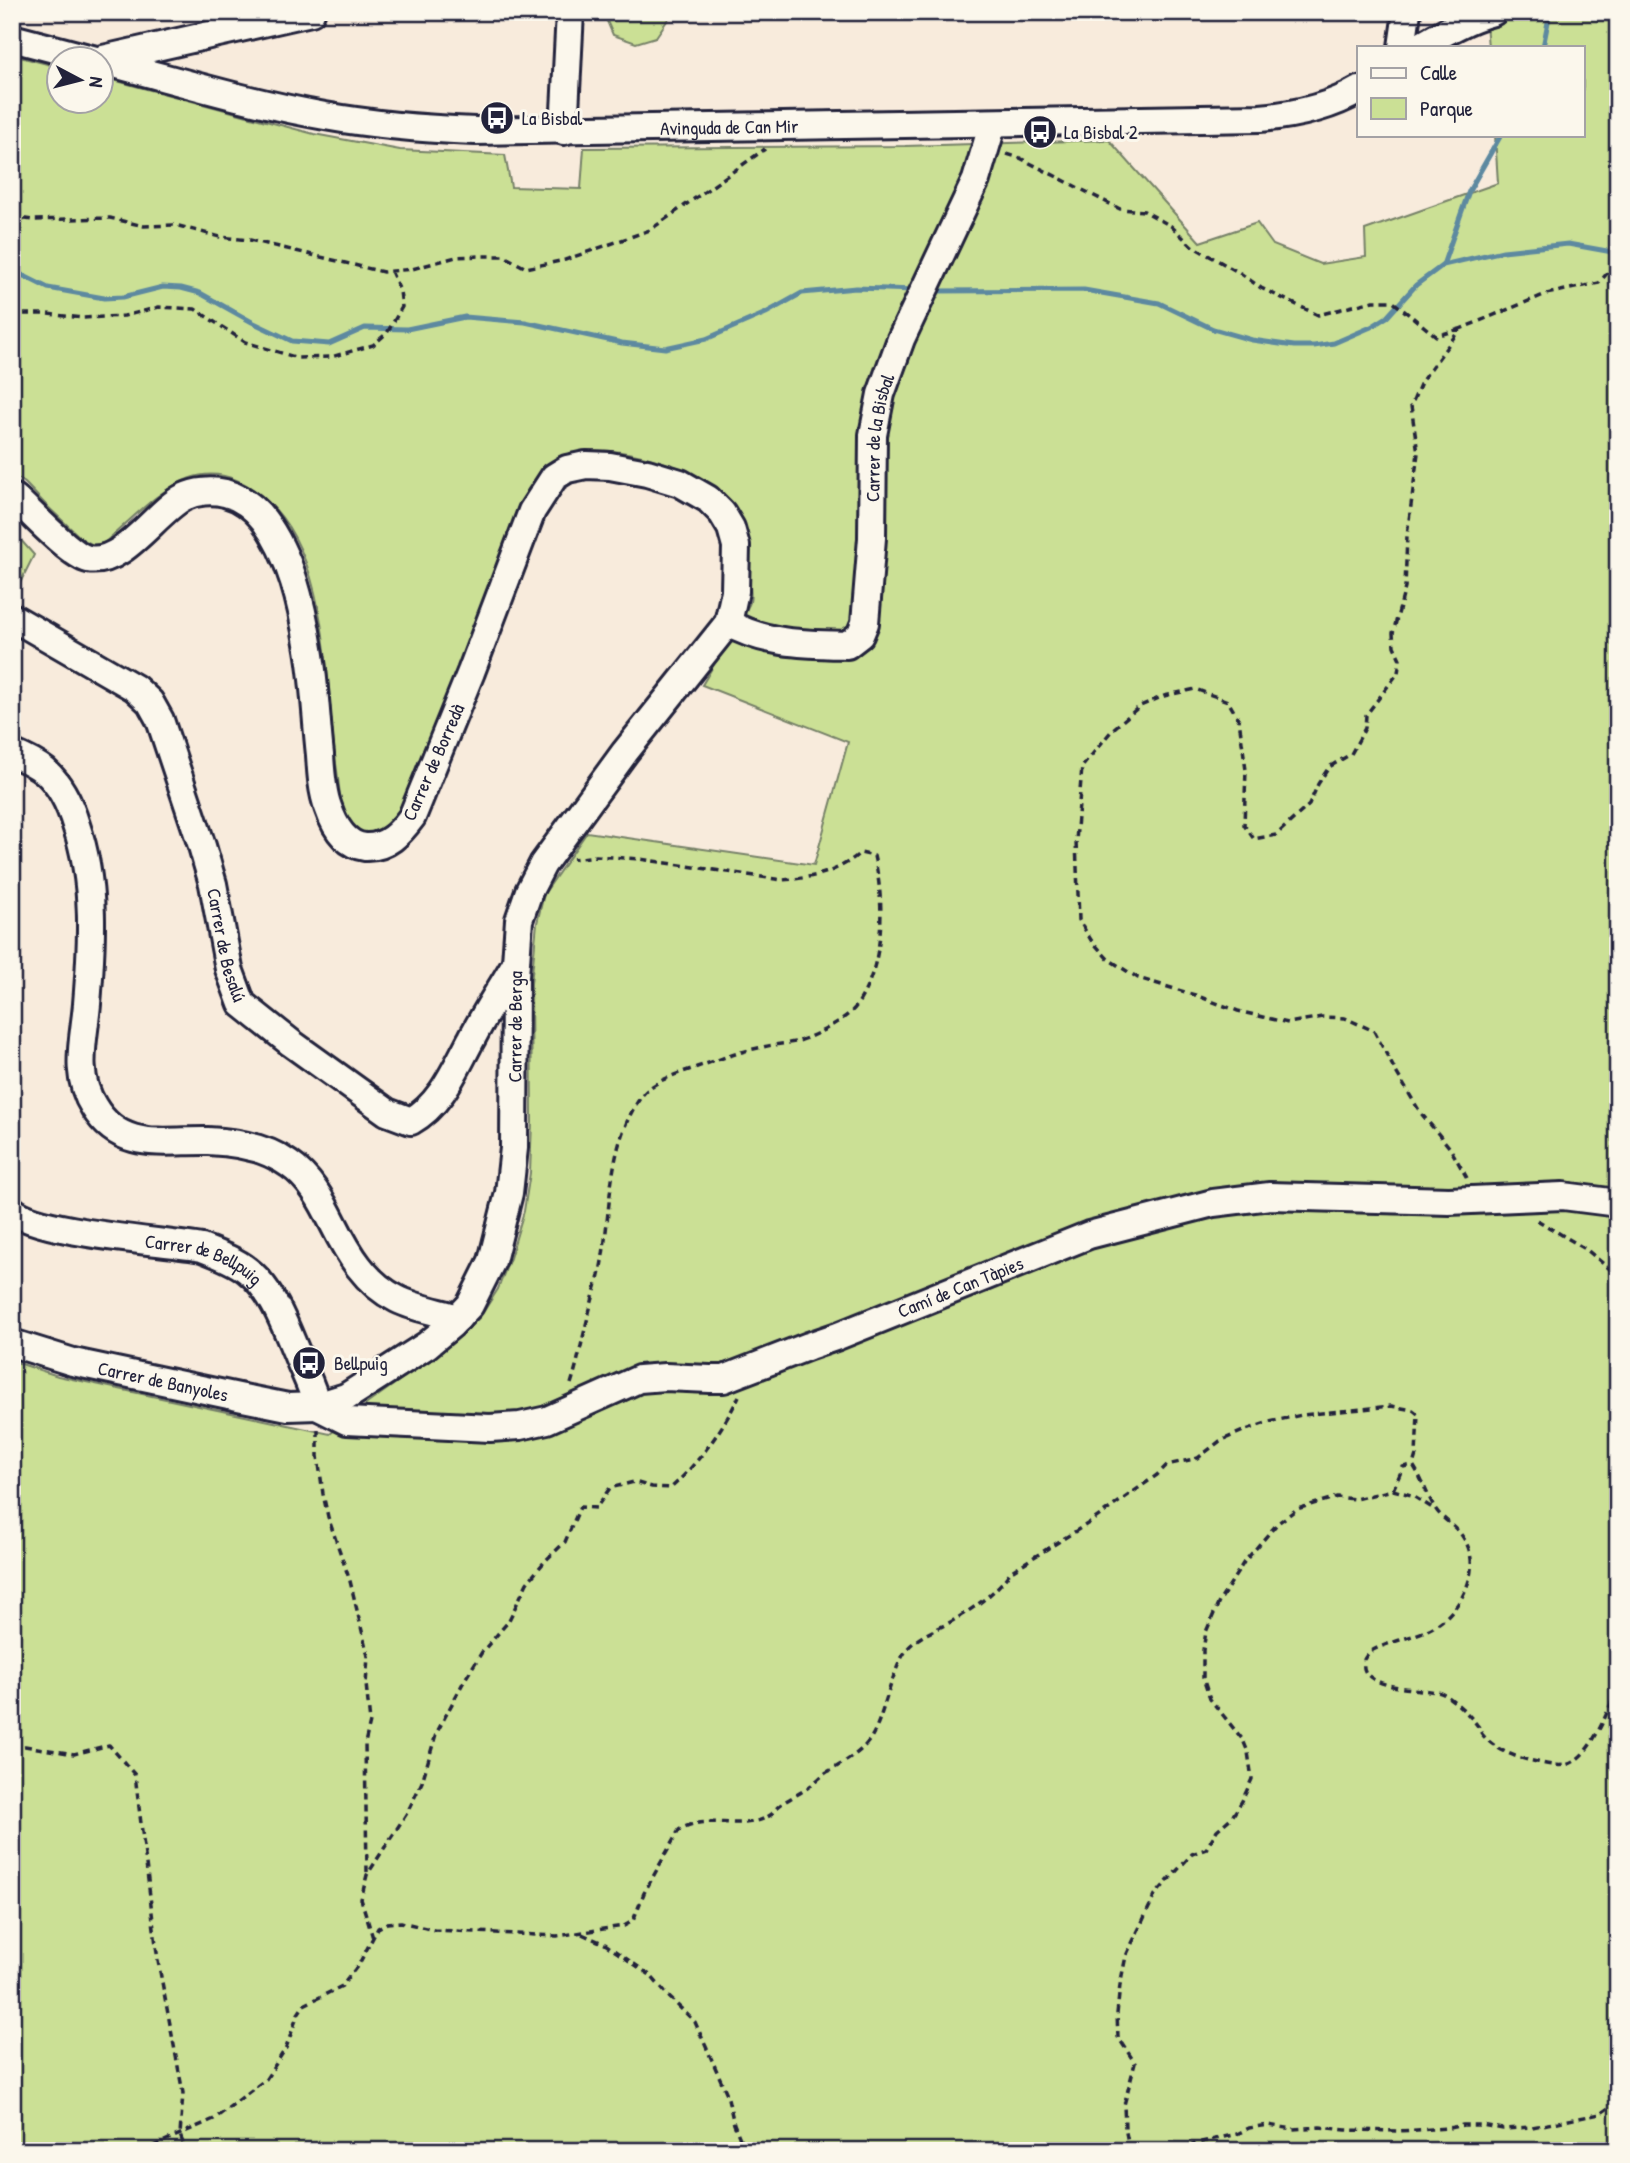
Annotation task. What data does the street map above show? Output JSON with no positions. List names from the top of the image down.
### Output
{
  "streets": {
    "street": [
      "Avinguda de Can Mir",
      "Carrer de la Bisbal",
      "Carrer de Borredà",
      "Carrer de Besalú",
      "Carrer de Berga",
      "Carrer de Bellpuig",
      "Camí de Can Tàpies",
      "Carrer de Banyoles"
    ]
  },
  "crossings": [
    ["Avinguda de Can Mir", "Carrer de la Bisbal"],
    ["Carrer de la Bisbal", "Carrer de Borredà"],
    ["Carrer de la Bisbal", "Carrer de Berga"],
    ["Carrer de Borredà", "Carrer de Berga"],
    ["Carrer de Besalú", "Carrer de Berga"],
    ["Carrer de Berga", "Carrer de Bellpuig"],
    ["Carrer de Berga", "Camí de Can Tàpies"],
    ["Carrer de Berga", "Carrer de Banyoles"],
    ["Carrer de Bellpuig", "Camí de Can Tàpies"],
    ["Carrer de Bellpuig", "Carrer de Banyoles"],
    ["Camí de Can Tàpies", "Carrer de Banyoles"]
  ],
  "places": {
    "bus stop": ["La Bisbal", "La Bisbal 2", "Bellpuig"]
  },
  "legend": ["Calle", "Parque"],
  "north": "right"
}
